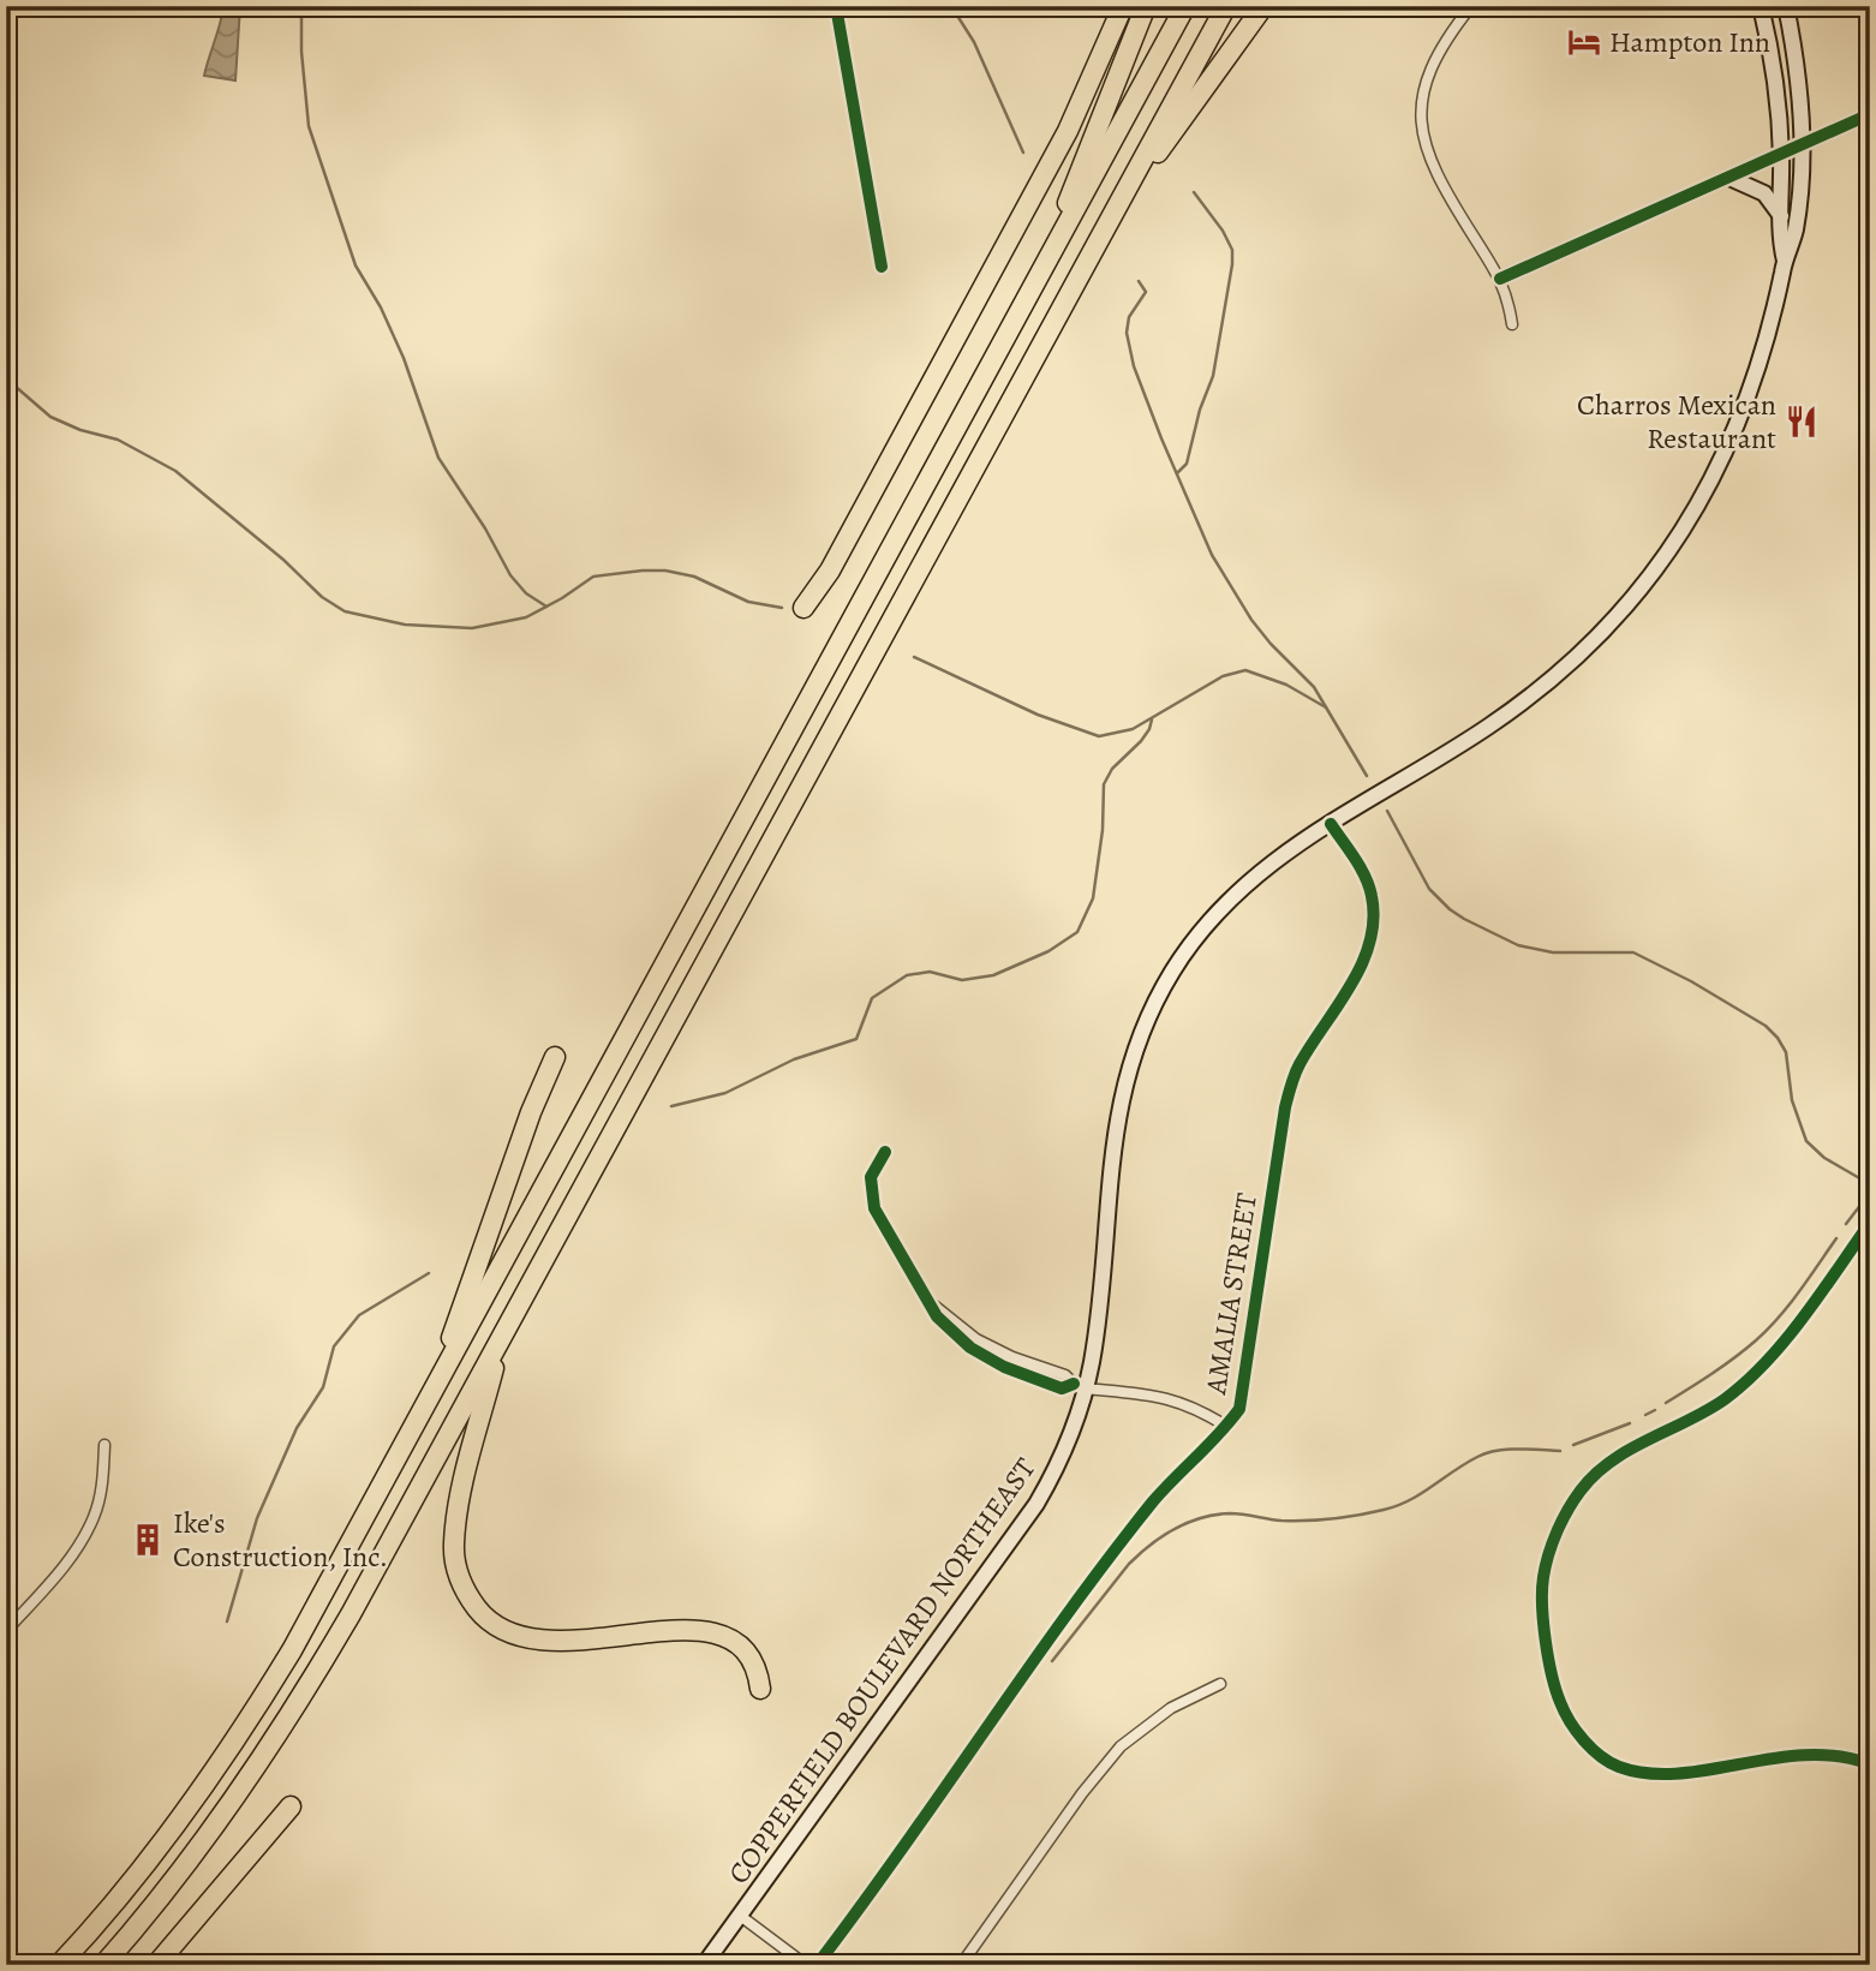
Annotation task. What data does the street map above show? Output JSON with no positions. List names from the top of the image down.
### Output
{
  "streets": {
    "main road": ["COPPERFIELD BOULEVARD NORTHEAST"],
    "street": ["AMALIA STREET"]
  },
  "crossings": [
    ["AMALIA STREET", "COPPERFIELD BOULEVARD NORTHEAST"]
  ],
  "places": {
    "hotel": ["Hampton Inn"],
    "restaurant": ["Charros Mexican Restaurant"],
    "building": ["Ike's Construction, Inc."]
  }
}
